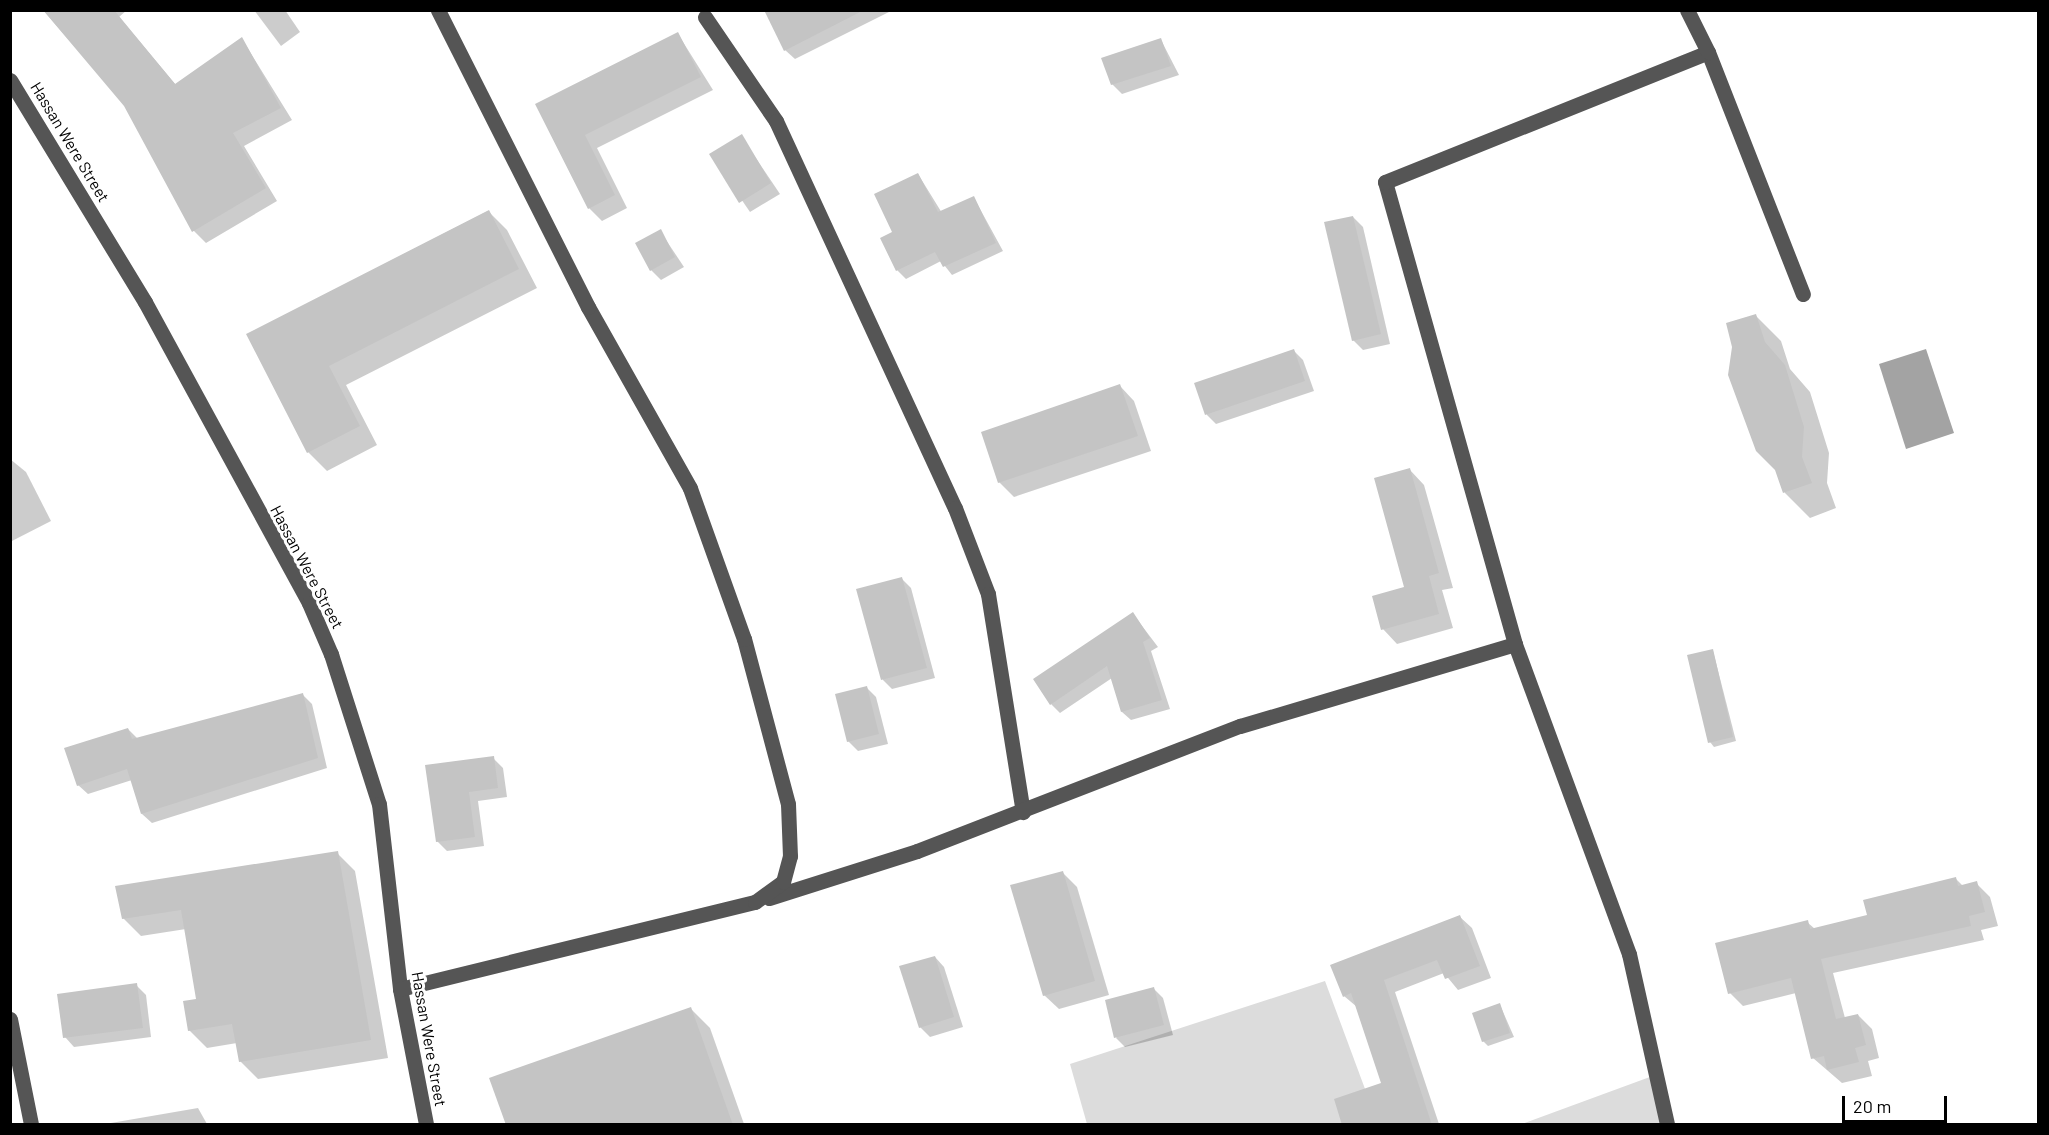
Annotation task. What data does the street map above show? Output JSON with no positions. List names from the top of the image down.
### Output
{
  "streets": {
    "street": ["Hassan Were Street"]
  },
  "scale_bar": "20 m"
}
